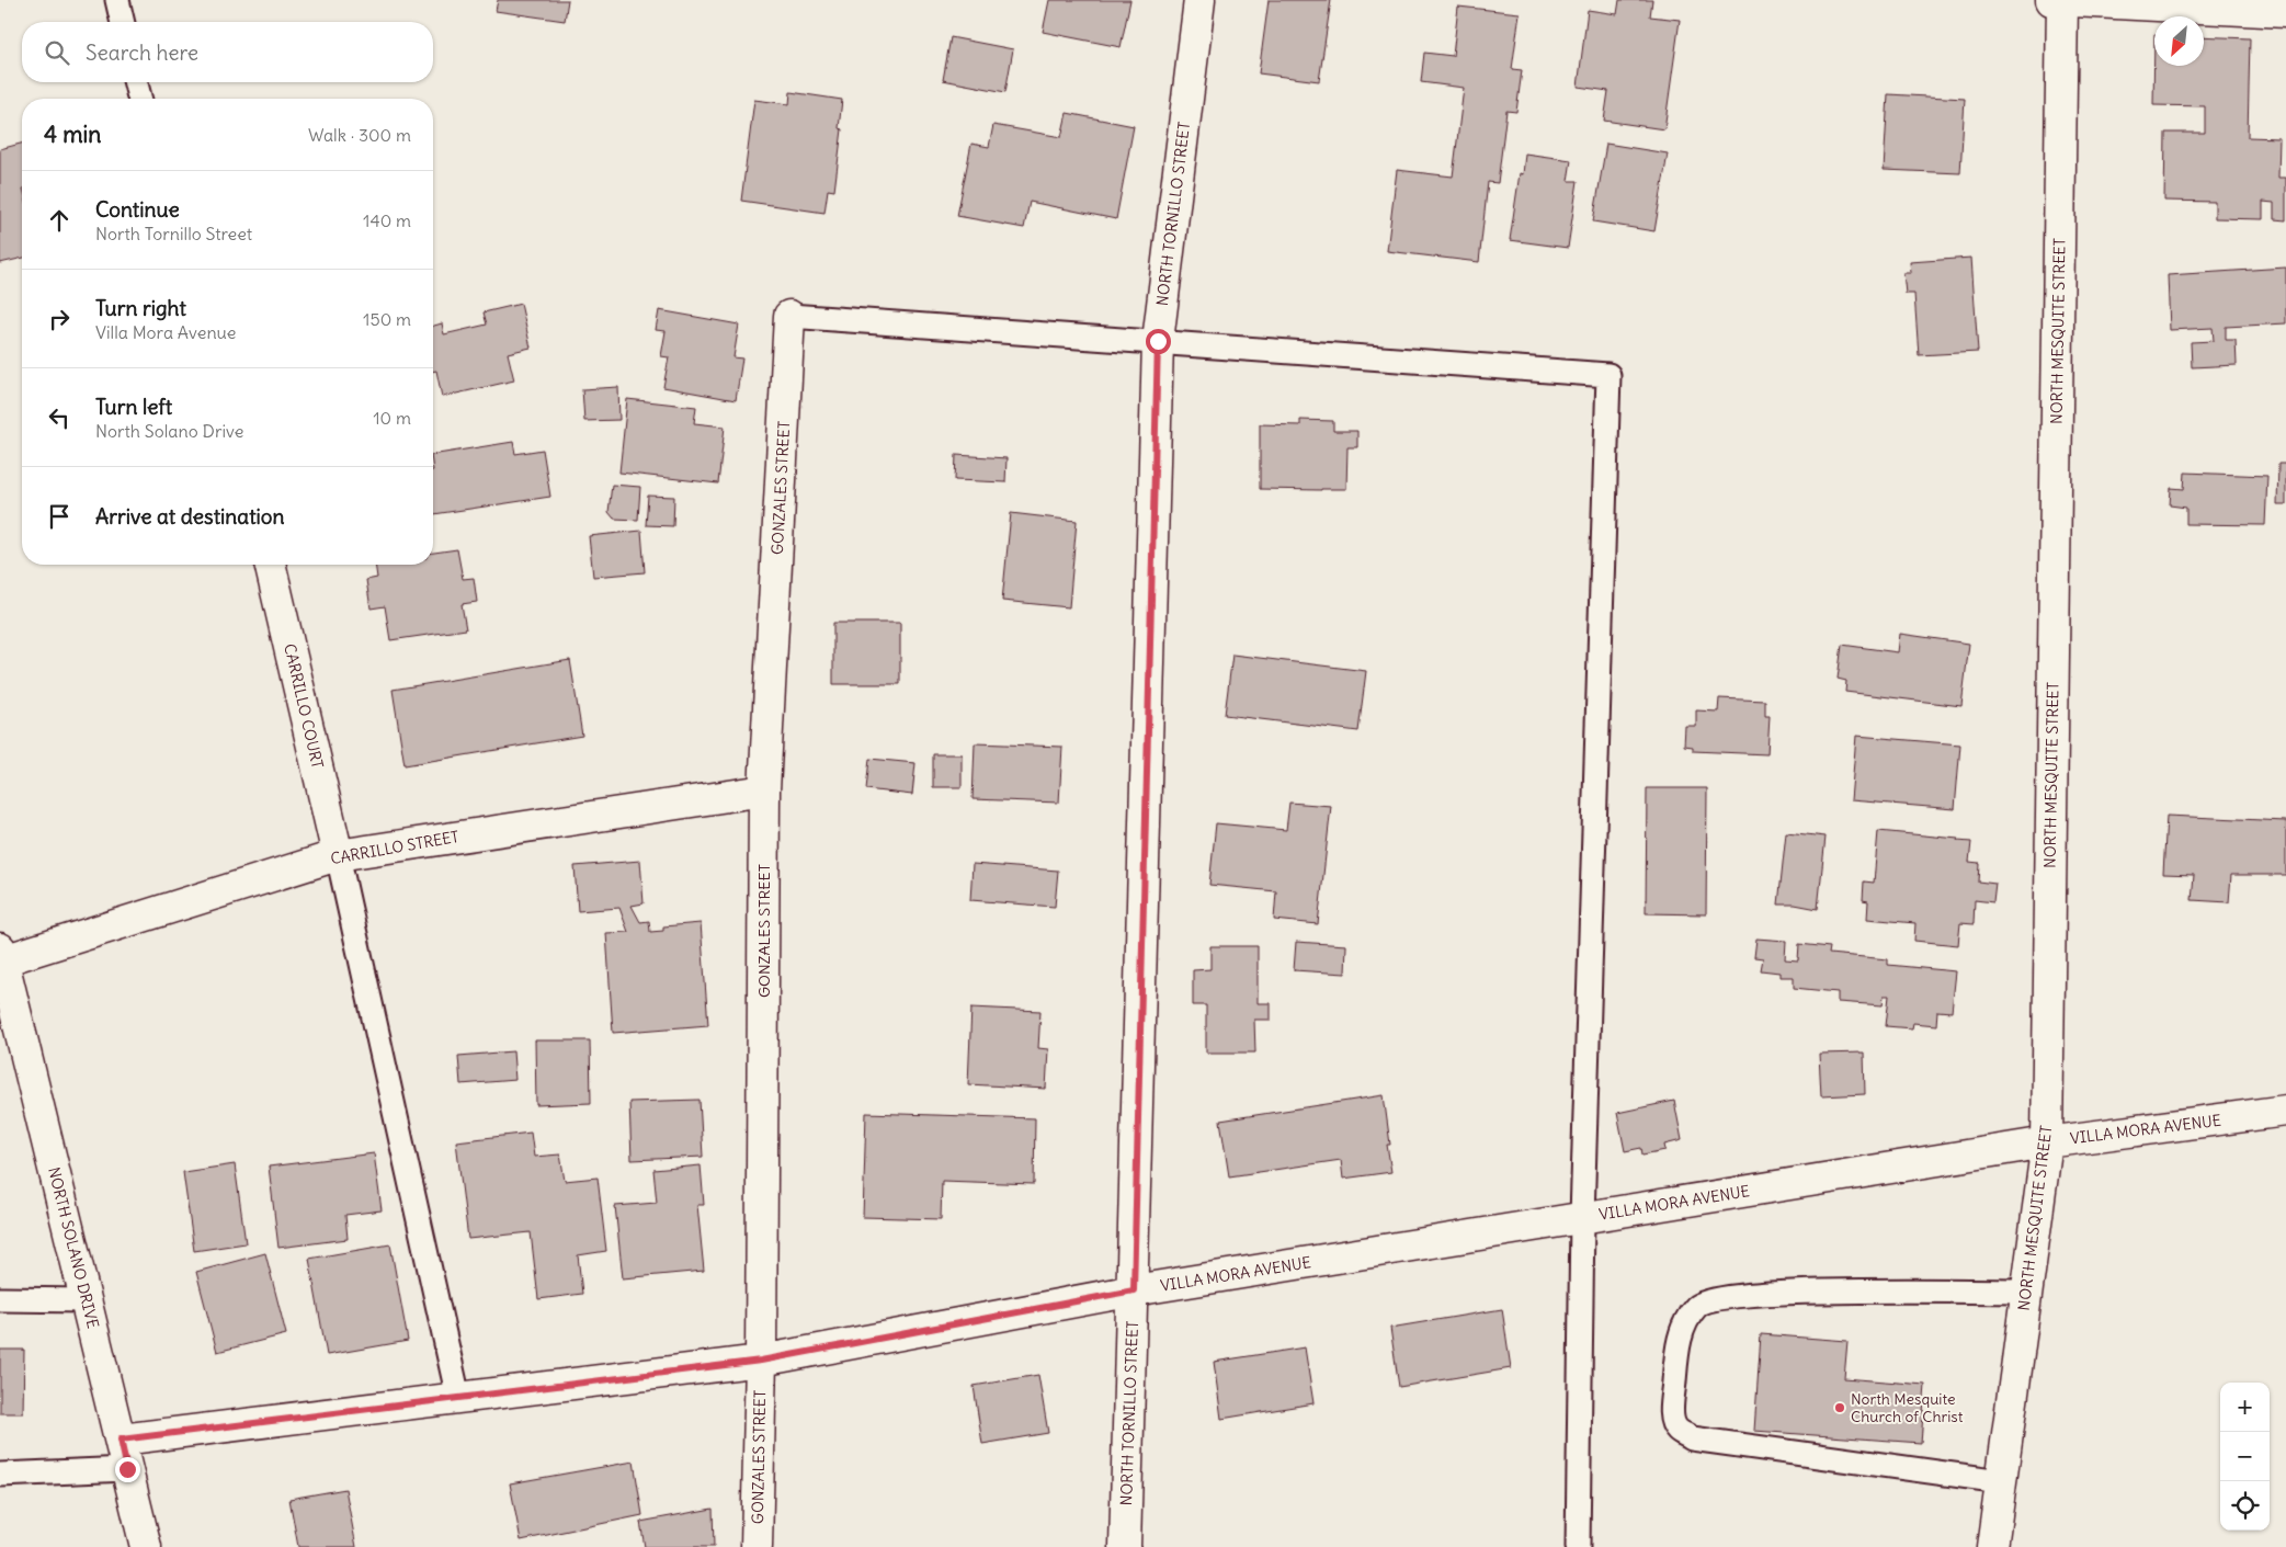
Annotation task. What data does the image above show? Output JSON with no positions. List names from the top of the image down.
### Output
{
  "streets": {
    "street": [
      "NORTH TORNILLO STREET",
      "NORTH MESQUITE STREET",
      "GONZALES STREET",
      "CARRILLO COURT",
      "CARRILLO STREET",
      "VILLA MORA AVENUE",
      "NORTH SOLANO DRIVE"
    ]
  },
  "crossings": [
    ["NORTH TORNILLO STREET", "VILLA MORA AVENUE"],
    ["NORTH MESQUITE STREET", "VILLA MORA AVENUE"],
    ["GONZALES STREET", "CARRILLO STREET"],
    ["GONZALES STREET", "VILLA MORA AVENUE"],
    ["CARRILLO COURT", "CARRILLO STREET"],
    ["CARRILLO STREET", "NORTH SOLANO DRIVE"],
    ["VILLA MORA AVENUE", "NORTH SOLANO DRIVE"]
  ],
  "places": ["North Mesquite Church of Christ"],
  "north": "bottom left",
  "page": {
    "search": "Search here",
    "heading": ["4 min", "Walk · 300 m"],
    "list": [
      ["Continue", "North Tornillo Street", "140 m"],
      ["Turn right", "Villa Mora Avenue", "150 m"],
      ["Turn left", "North Solano Drive", "10 m"],
      "Arrive at destination"
    ],
    "map_buttons": ["+", "−"]
  }
}
